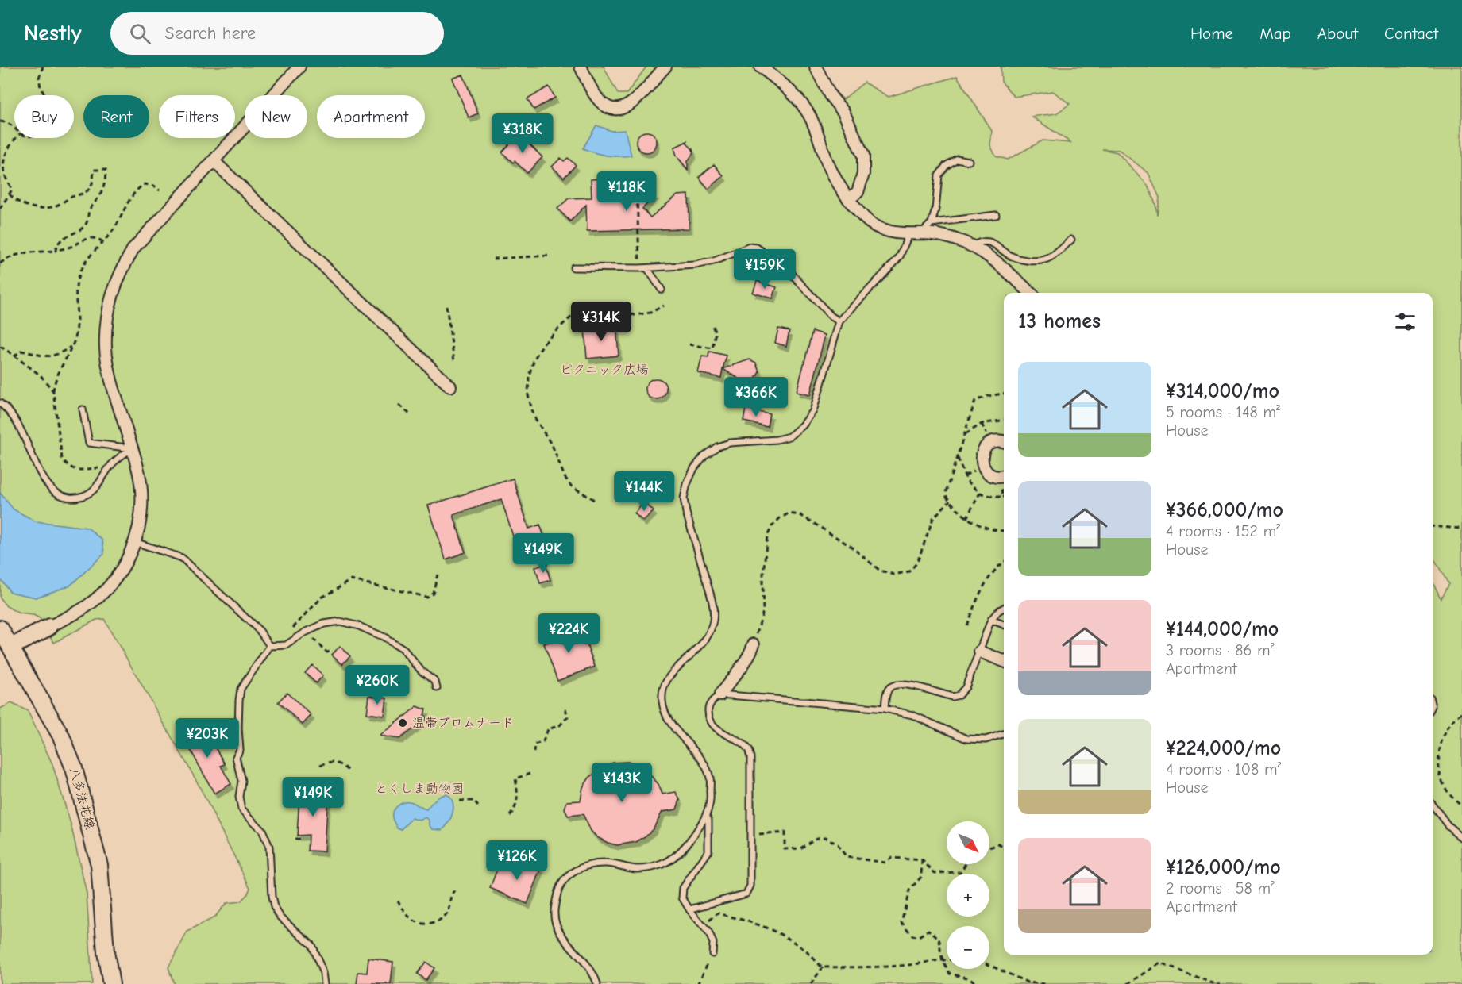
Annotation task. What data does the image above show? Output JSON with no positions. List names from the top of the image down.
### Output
{
  "streets": {
    "main road": ["八多法花線"]
  },
  "parks": ["ピクニック広場", "とくしま動物園"],
  "places": ["温帯ブロムナード"],
  "north": "bottom right",
  "page": {
    "header": "Nestly",
    "search": "Search here",
    "nav": [
      "Home",
      "Map",
      "About",
      "Contact"
    ],
    "chip": [
      "Buy",
      "Rent",
      "Filters",
      "New",
      "Apartment"
    ],
    "price": [
      "¥318K",
      "¥118K",
      "¥159K",
      "¥314K",
      "¥366K",
      "¥144K",
      "¥149K",
      "¥224K",
      "¥260K",
      "¥203K",
      "¥143K",
      "¥149K",
      "¥126K"
    ],
    "heading": "13 homes",
    "list": [
      {
        "name": "¥314,000/mo",
        "note": "5 rooms · 148 m² · House"
      },
      {
        "name": "¥366,000/mo",
        "note": "4 rooms · 152 m² · House"
      },
      {
        "name": "¥144,000/mo",
        "note": "3 rooms · 86 m² · Apartment"
      },
      {
        "name": "¥224,000/mo",
        "note": "4 rooms · 108 m² · House"
      },
      {
        "name": "¥126,000/mo",
        "note": "2 rooms · 58 m² · Apartment"
      }
    ],
    "map_buttons": ["+", "−"]
  }
}
